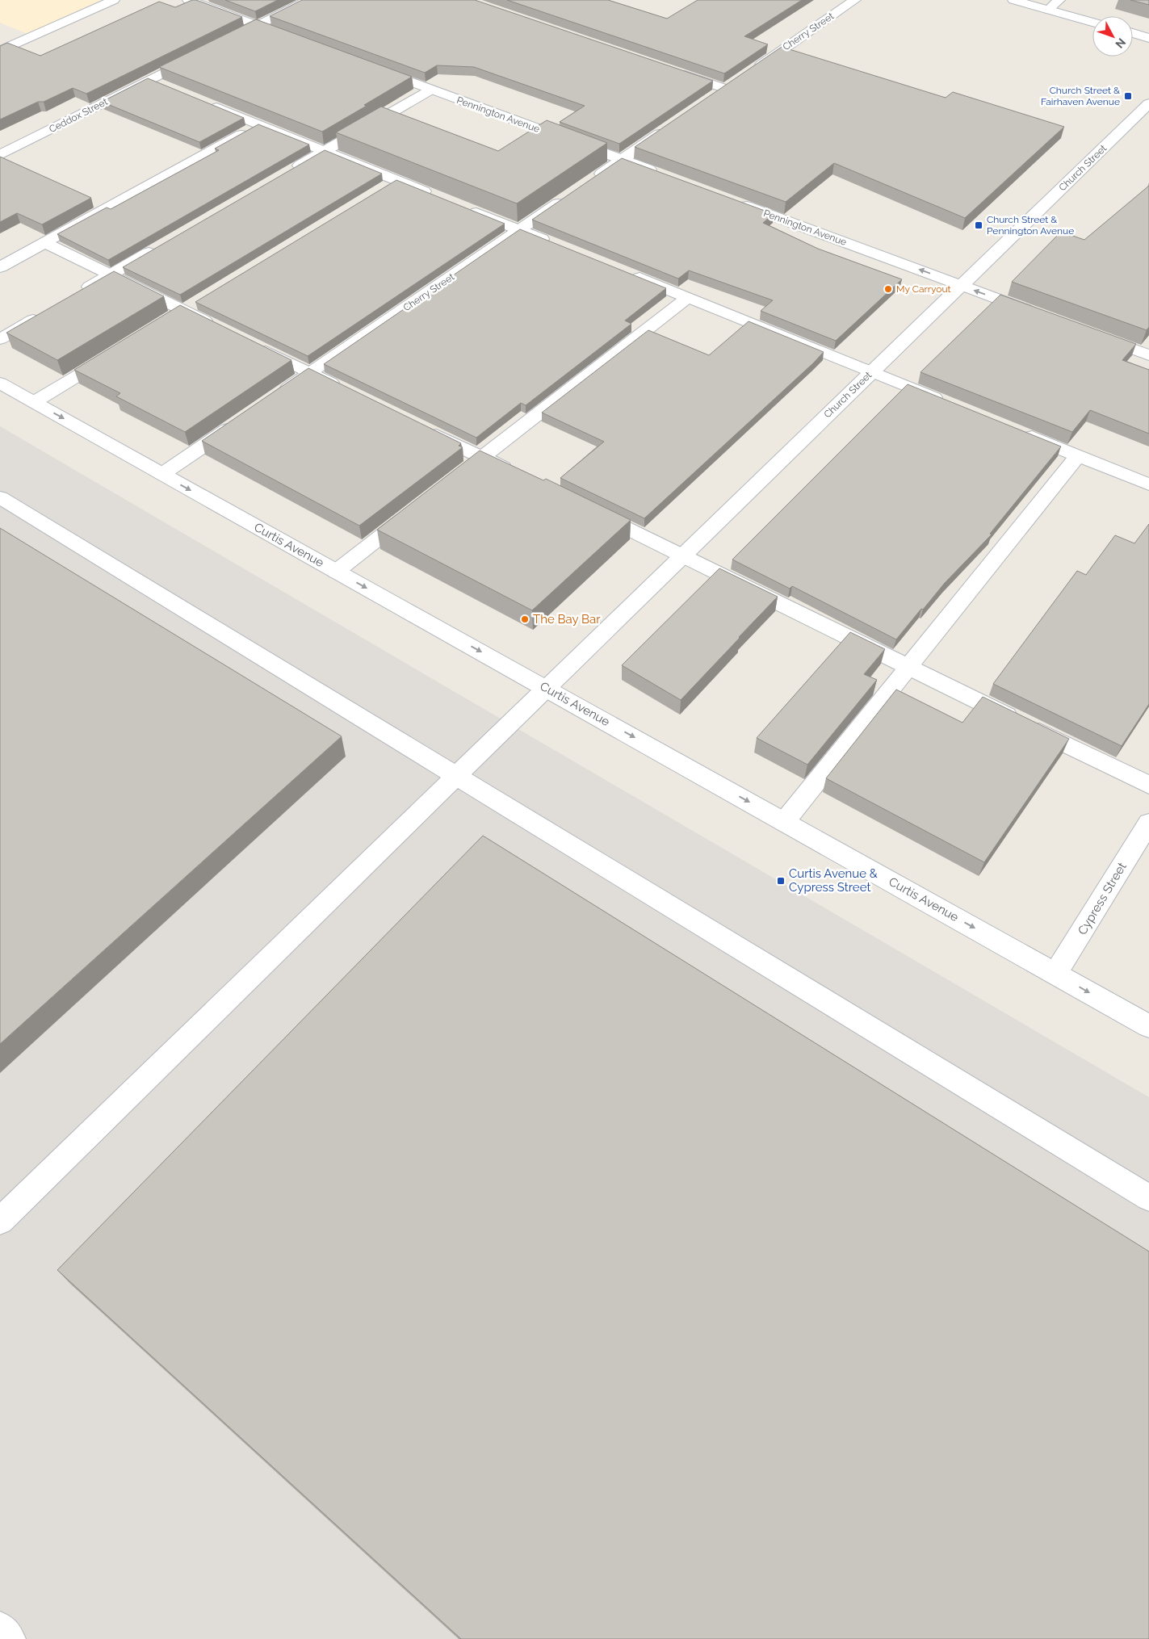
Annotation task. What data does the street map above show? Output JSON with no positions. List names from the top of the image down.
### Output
{
  "streets": {
    "main road": [
      "Cherry Street",
      "Pennington Avenue",
      "Ceddox Street",
      "Church Street",
      "Curtis Avenue",
      "Cypress Street"
    ]
  },
  "crossings": [
    ["Pennington Avenue", "Church Street"],
    ["Church Street", "Curtis Avenue"],
    ["Curtis Avenue", "Cypress Street"]
  ],
  "places": {
    "transit": ["Church Street & Fairhaven Avenue", "Church Street & Pennington Avenue", "Curtis Avenue & Cypress Street"],
    "other": ["My Carryout", "The Bay Bar"]
  },
  "north": "bottom right"
}
